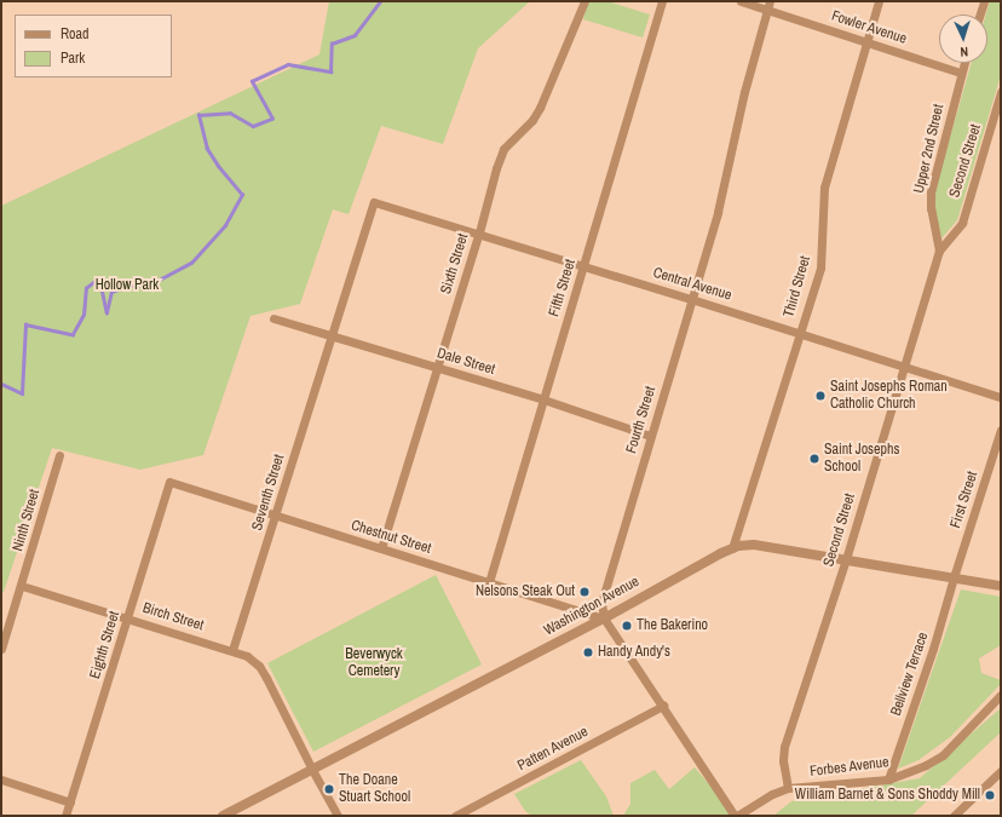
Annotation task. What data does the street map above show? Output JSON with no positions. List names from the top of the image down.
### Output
{
  "streets": {
    "street": [
      "Fowler Avenue",
      "Upper 2nd Street",
      "Second Street",
      "Sixth Street",
      "Central Avenue",
      "Third Street",
      "Fifth Street",
      "Dale Street",
      "Fourth Street",
      "Seventh Street",
      "First Street",
      "Ninth Street",
      "Chestnut Street",
      "Washington Avenue",
      "Birch Street",
      "Eighth Street",
      "Bellview Terrace",
      "Patten Avenue",
      "Forbes Avenue"
    ]
  },
  "crossings": [
    ["Fowler Avenue", "Upper 2nd Street"],
    ["Fowler Avenue", "Third Street"],
    ["Fowler Avenue", "Fourth Street"],
    ["Upper 2nd Street", "Second Street"],
    ["Second Street", "Central Avenue"],
    ["Second Street", "Washington Avenue"],
    ["Second Street", "Forbes Avenue"],
    ["Sixth Street", "Central Avenue"],
    ["Sixth Street", "Dale Street"],
    ["Sixth Street", "Chestnut Street"],
    ["Central Avenue", "Third Street"],
    ["Central Avenue", "Fifth Street"],
    ["Central Avenue", "Fourth Street"],
    ["Central Avenue", "Seventh Street"],
    ["Third Street", "Washington Avenue"],
    ["Fifth Street", "Dale Street"],
    ["Fifth Street", "Chestnut Street"],
    ["Dale Street", "Fourth Street"],
    ["Dale Street", "Seventh Street"],
    ["Fourth Street", "Chestnut Street"],
    ["Fourth Street", "Washington Avenue"],
    ["Seventh Street", "Chestnut Street"],
    ["Seventh Street", "Birch Street"],
    ["First Street", "Washington Avenue"],
    ["First Street", "Bellview Terrace"],
    ["Ninth Street", "Birch Street"],
    ["Chestnut Street", "Washington Avenue"],
    ["Chestnut Street", "Eighth Street"],
    ["Washington Avenue", "Bellview Terrace"],
    ["Birch Street", "Eighth Street"],
    ["Bellview Terrace", "Forbes Avenue"]
  ],
  "parks": ["Hollow Park", "Beverwyck Cemetery"],
  "places": [
    "Saint Josephs Roman Catholic Church",
    "Saint Josephs School",
    "Nelsons Steak Out",
    "The Bakerino",
    "Handy Andy's",
    "The Doane Stuart School",
    "William Barnet & Sons Shoddy Mill"
  ],
  "legend": ["Road", "Park"],
  "north": "bottom"
}
